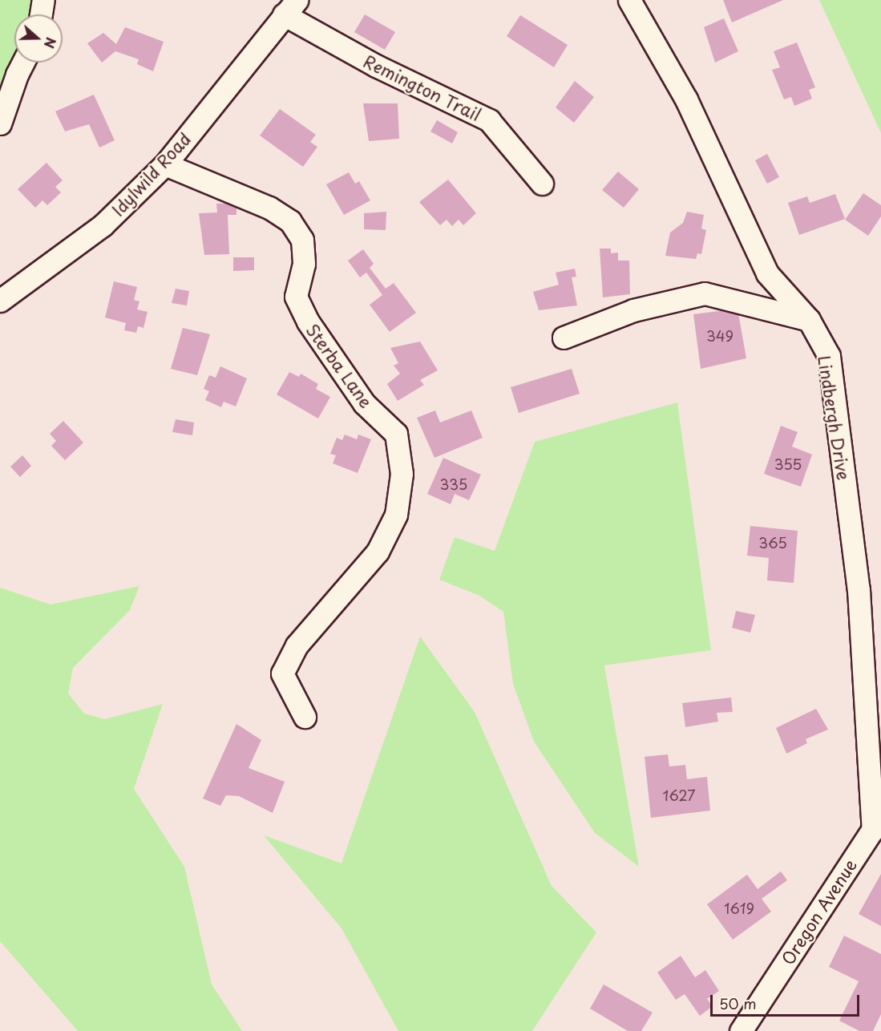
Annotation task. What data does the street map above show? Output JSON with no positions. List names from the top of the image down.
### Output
{
  "streets": {
    "street": [
      "Remington Trail",
      "Idylwild Road",
      "Sterba Lane",
      "Lindbergh Drive",
      "Oregon Avenue"
    ]
  },
  "crossings": [
    ["Remington Trail", "Idylwild Road"],
    ["Idylwild Road", "Sterba Lane"],
    ["Lindbergh Drive", "Oregon Avenue"]
  ],
  "house_numbers": [
    "349",
    "355",
    "335",
    "365",
    "1627",
    "1619"
  ],
  "scale_bar": "50 m",
  "north": "right"
}
